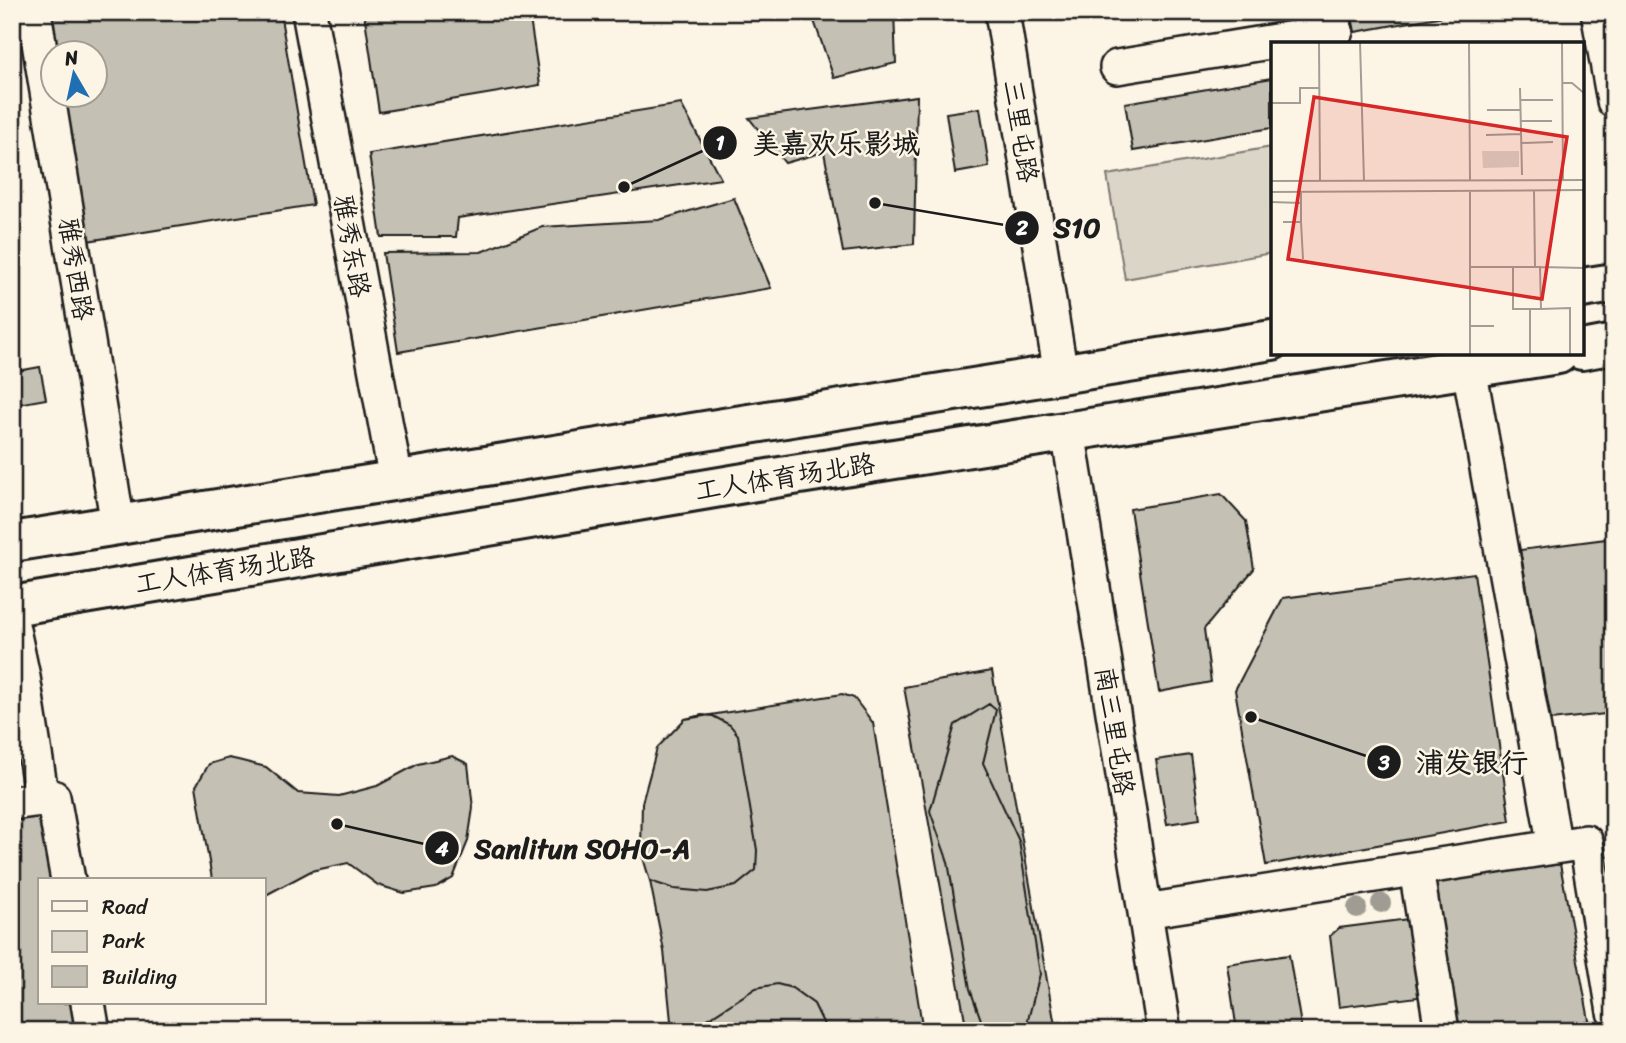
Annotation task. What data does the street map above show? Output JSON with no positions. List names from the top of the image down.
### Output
{
  "streets": {
    "main road": ["工人体育场北路"],
    "street": [
      "三里屯路",
      "雅秀东路",
      "雅秀西路",
      "南三里屯路"
    ]
  },
  "crossings": [
    ["工人体育场北路", "南三里屯路"]
  ],
  "places": [
    "美嘉欢乐影城",
    "S10",
    "浦发银行",
    "Sanlitun SOHO-A"
  ],
  "legend": ["Road", "Park", "Building"],
  "north": "top"
}
